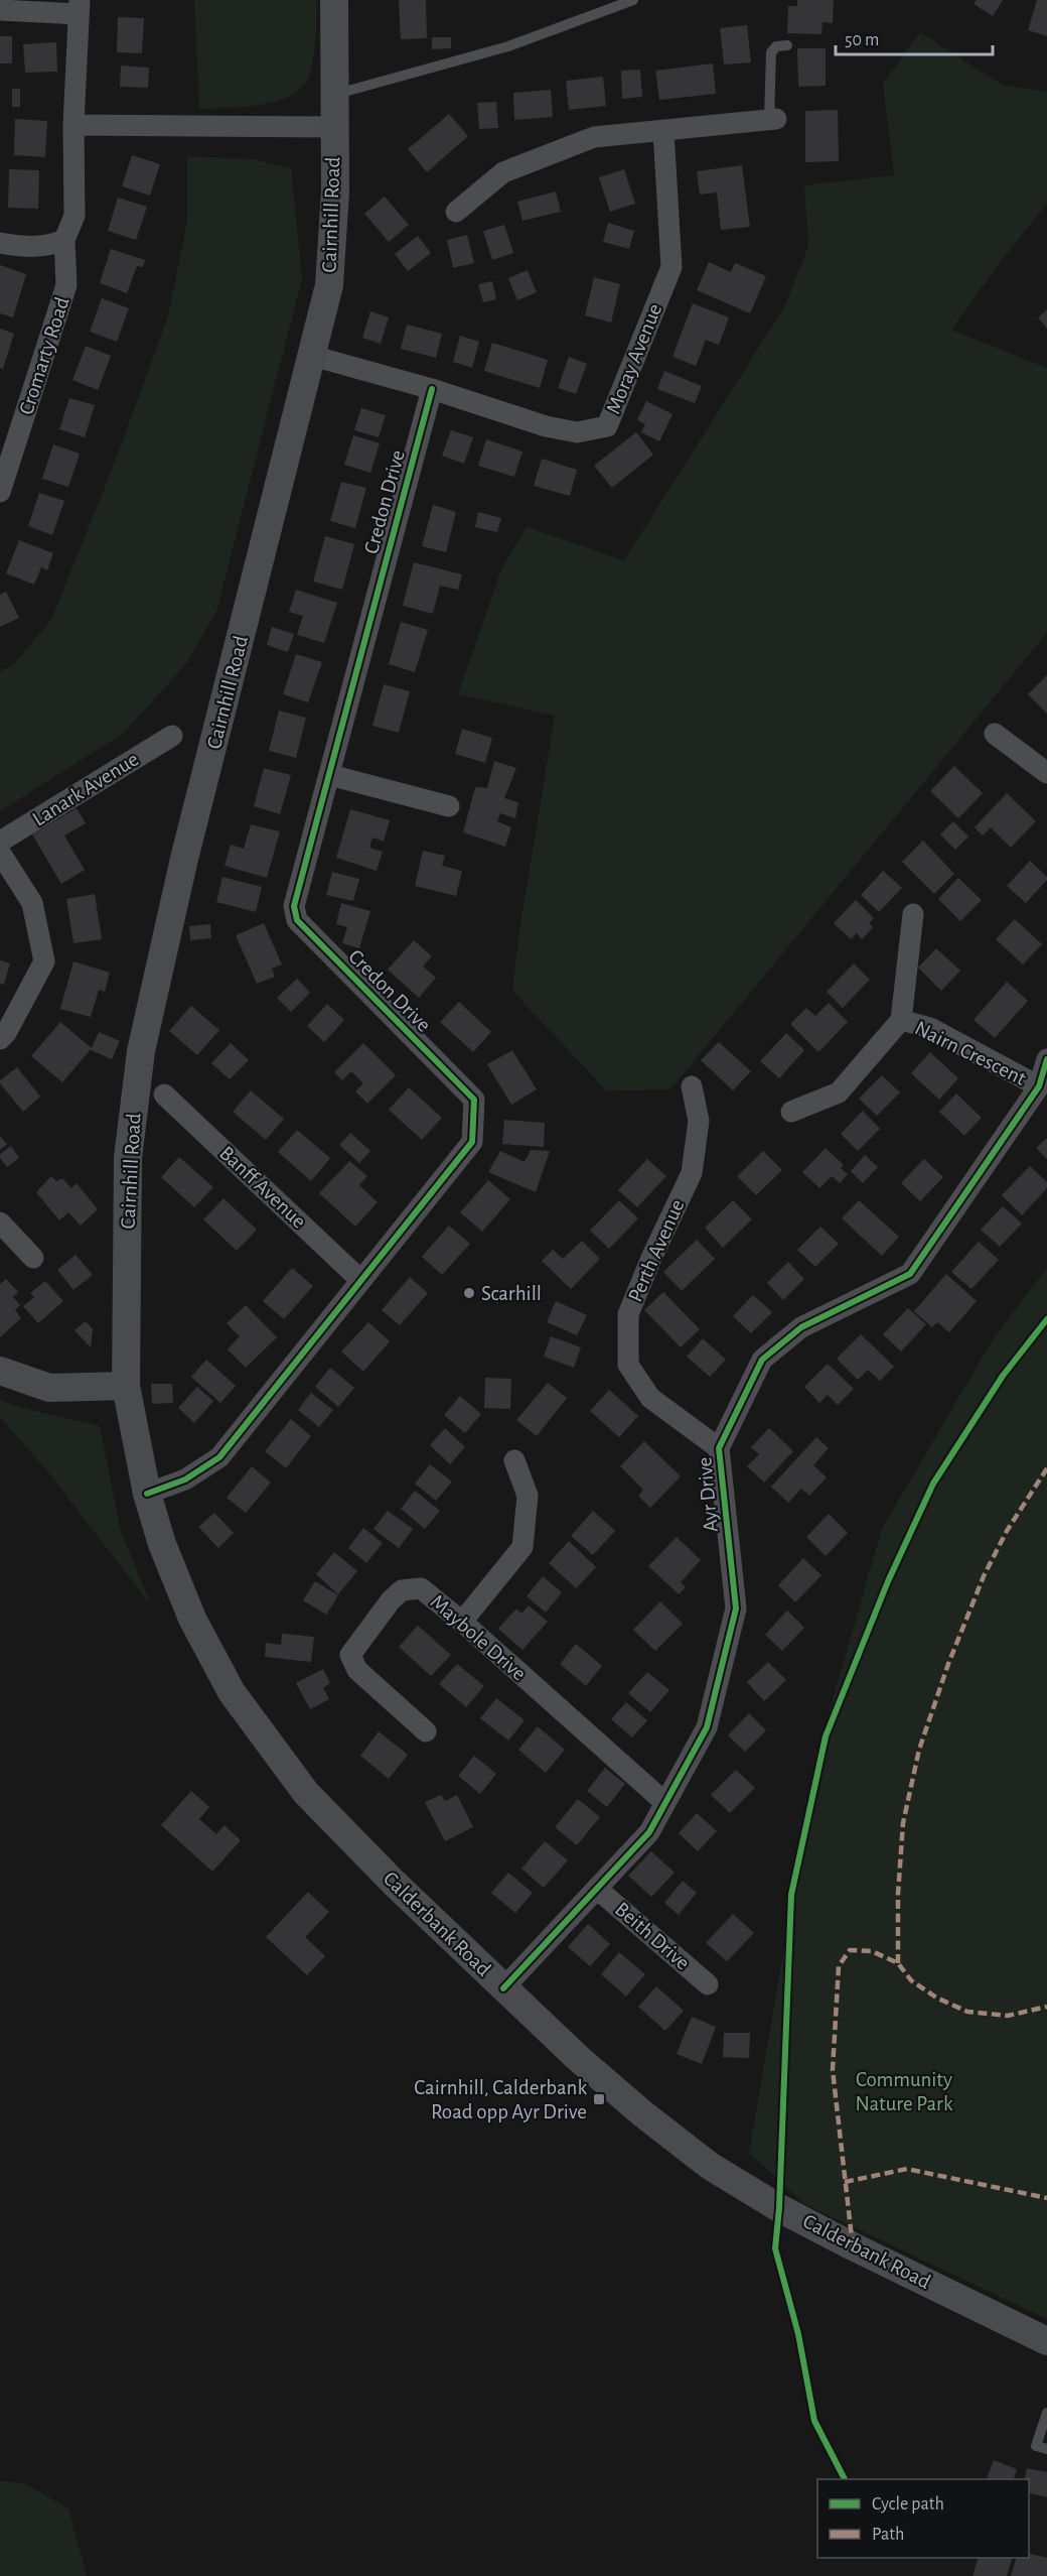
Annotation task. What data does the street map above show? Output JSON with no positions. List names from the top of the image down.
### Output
{
  "streets": {
    "main road": ["Cairnhill Road", "Calderbank Road"],
    "street": [
      "Cromarty Road",
      "Moray Avenue",
      "Credon Drive",
      "Lanark Avenue",
      "Nairn Crescent",
      "Banff Avenue",
      "Perth Avenue",
      "Ayr Drive",
      "Maybole Drive",
      "Beith Drive"
    ]
  },
  "crossings": [
    ["Cairnhill Road", "Moray Avenue"],
    ["Cairnhill Road", "Calderbank Road"],
    ["Moray Avenue", "Credon Drive"],
    ["Credon Drive", "Banff Avenue"],
    ["Credon Drive", "Calderbank Road"],
    ["Nairn Crescent", "Ayr Drive"],
    ["Perth Avenue", "Ayr Drive"],
    ["Ayr Drive", "Maybole Drive"],
    ["Ayr Drive", "Calderbank Road"],
    ["Ayr Drive", "Beith Drive"]
  ],
  "parks": ["Community Nature Park"],
  "places": {
    "other": ["Scarhill"],
    "transit": ["Cairnhill, Calderbank Road opp Ayr Drive"]
  },
  "legend": ["Cycle path", "Path"],
  "scale_bar": "50 m"
}
